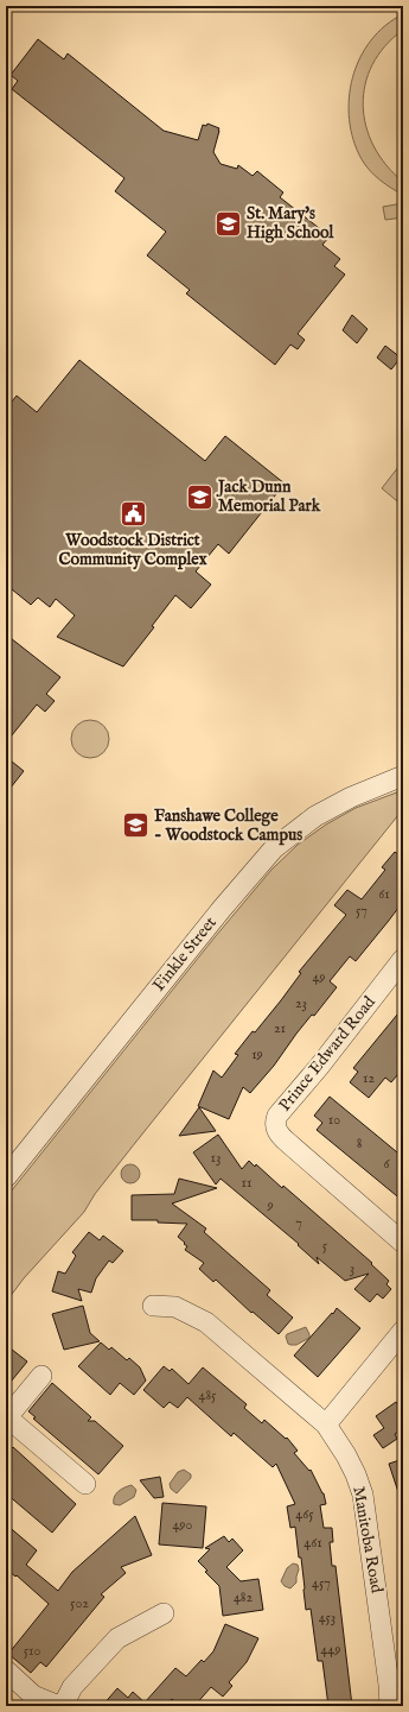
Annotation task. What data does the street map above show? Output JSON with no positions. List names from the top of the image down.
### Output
{
  "streets": {
    "street": ["Finkle Street", "Prince Edward Road", "Manitoba Road"]
  },
  "places": {
    "school or university": ["St. Mary's High School", "Jack Dunn Memorial Park", "Fanshawe College - Woodstock Campus"],
    "public building": ["Woodstock District Community Complex"]
  },
  "house_numbers": [
    "61",
    "57",
    "49",
    "23",
    "21",
    "19",
    "12",
    "10",
    "8",
    "13",
    "6",
    "11",
    "9",
    "7",
    "5",
    "3",
    "485",
    "465",
    "490",
    "461",
    "457",
    "482",
    "502",
    "453",
    "449",
    "510"
  ]
}
